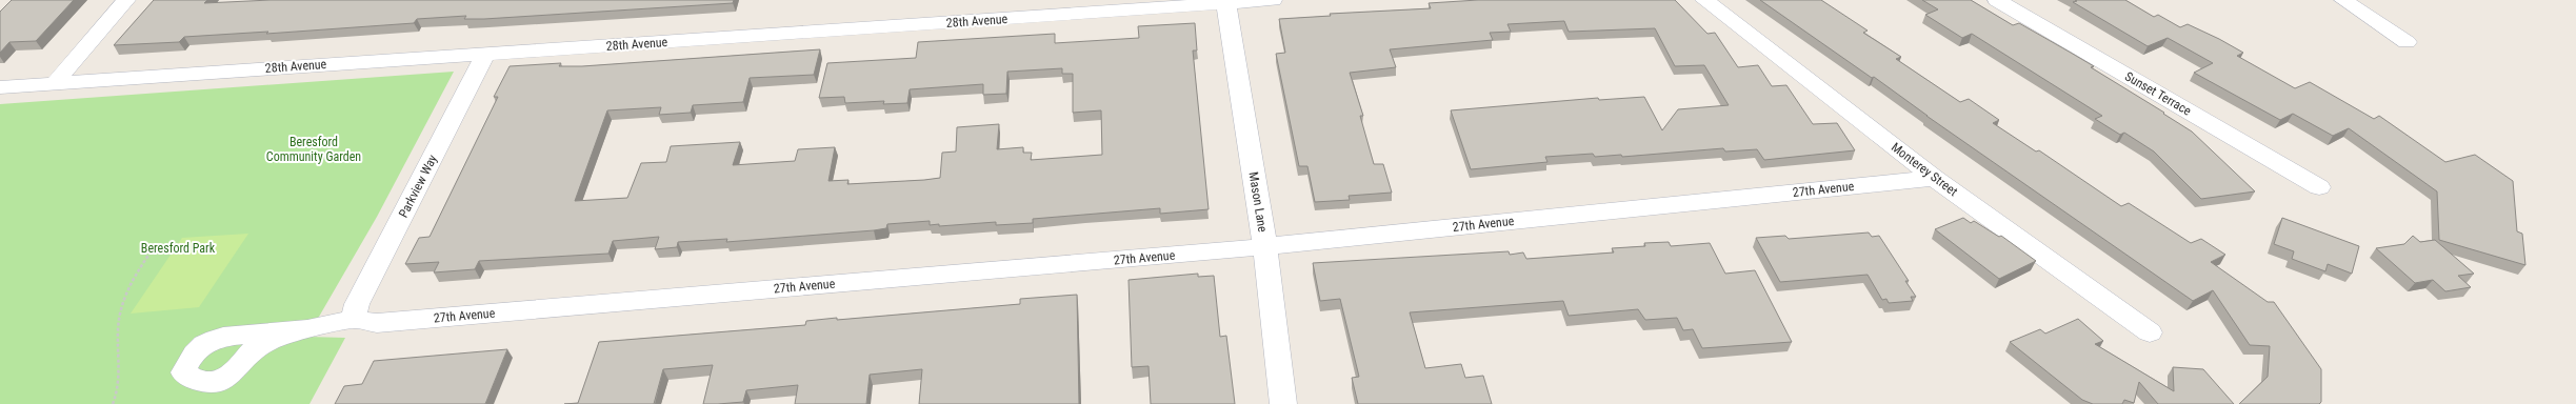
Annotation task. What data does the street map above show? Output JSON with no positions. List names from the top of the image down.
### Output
{
  "streets": {
    "street": [
      "28th Avenue",
      "Sunset Terrace",
      "Monterey Street",
      "Parkview Way",
      "27th Avenue",
      "Mason Lane"
    ]
  },
  "crossings": [
    ["28th Avenue", "Parkview Way"],
    ["28th Avenue", "Mason Lane"],
    ["Monterey Street", "27th Avenue"],
    ["Parkview Way", "27th Avenue"],
    ["27th Avenue", "Mason Lane"]
  ],
  "parks": ["Beresford Community Garden", "Beresford Park"]
}
